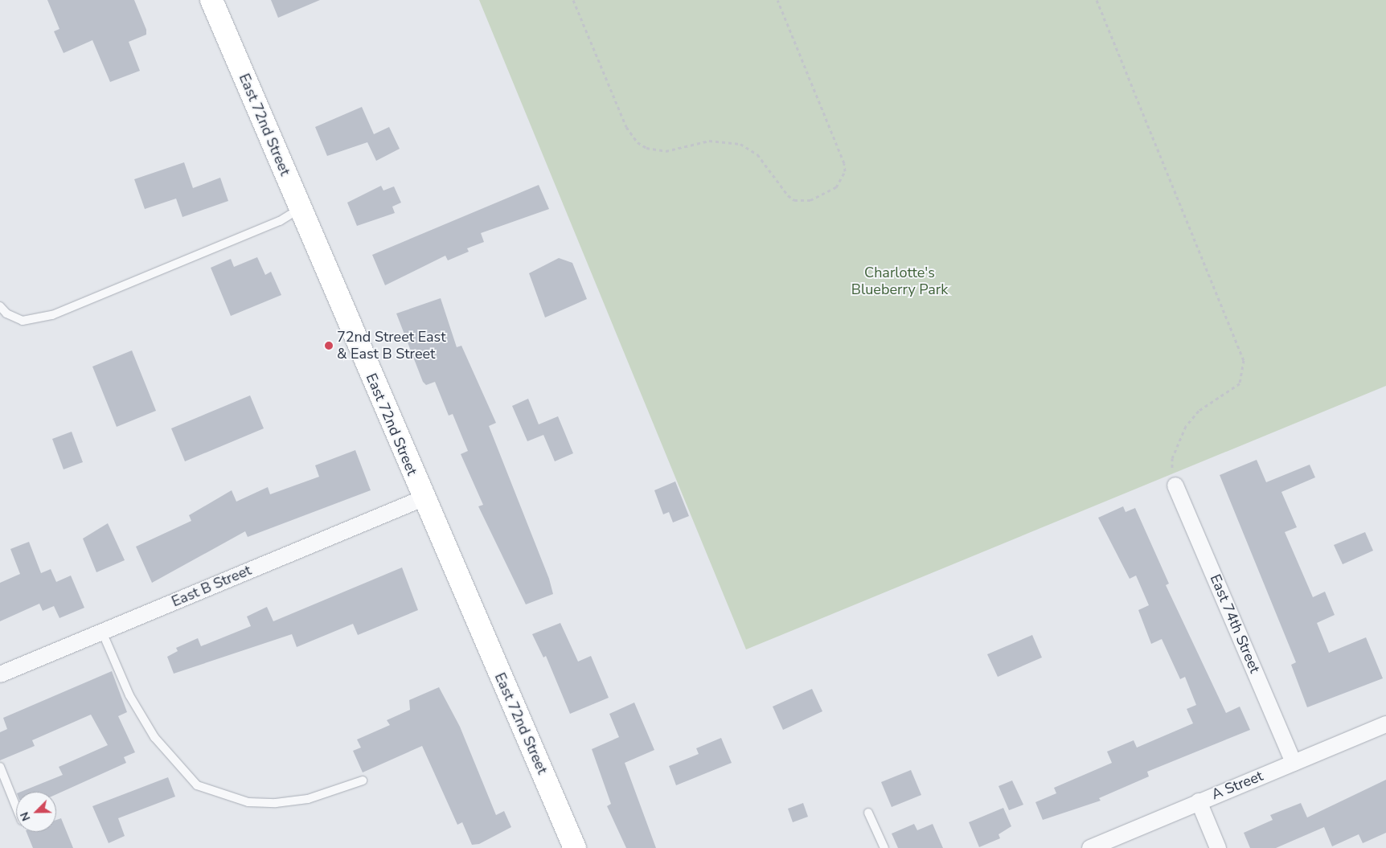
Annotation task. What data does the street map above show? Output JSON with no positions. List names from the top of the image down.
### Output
{
  "streets": {
    "main road": ["East 72nd Street"],
    "street": ["East B Street", "East 74th Street", "A Street"]
  },
  "crossings": [
    ["East 72nd Street", "East B Street"],
    ["East 74th Street", "A Street"]
  ],
  "parks": ["Charlotte's Blueberry Park"],
  "places": ["72nd Street East & East B Street"],
  "north": "bottom left"
}
